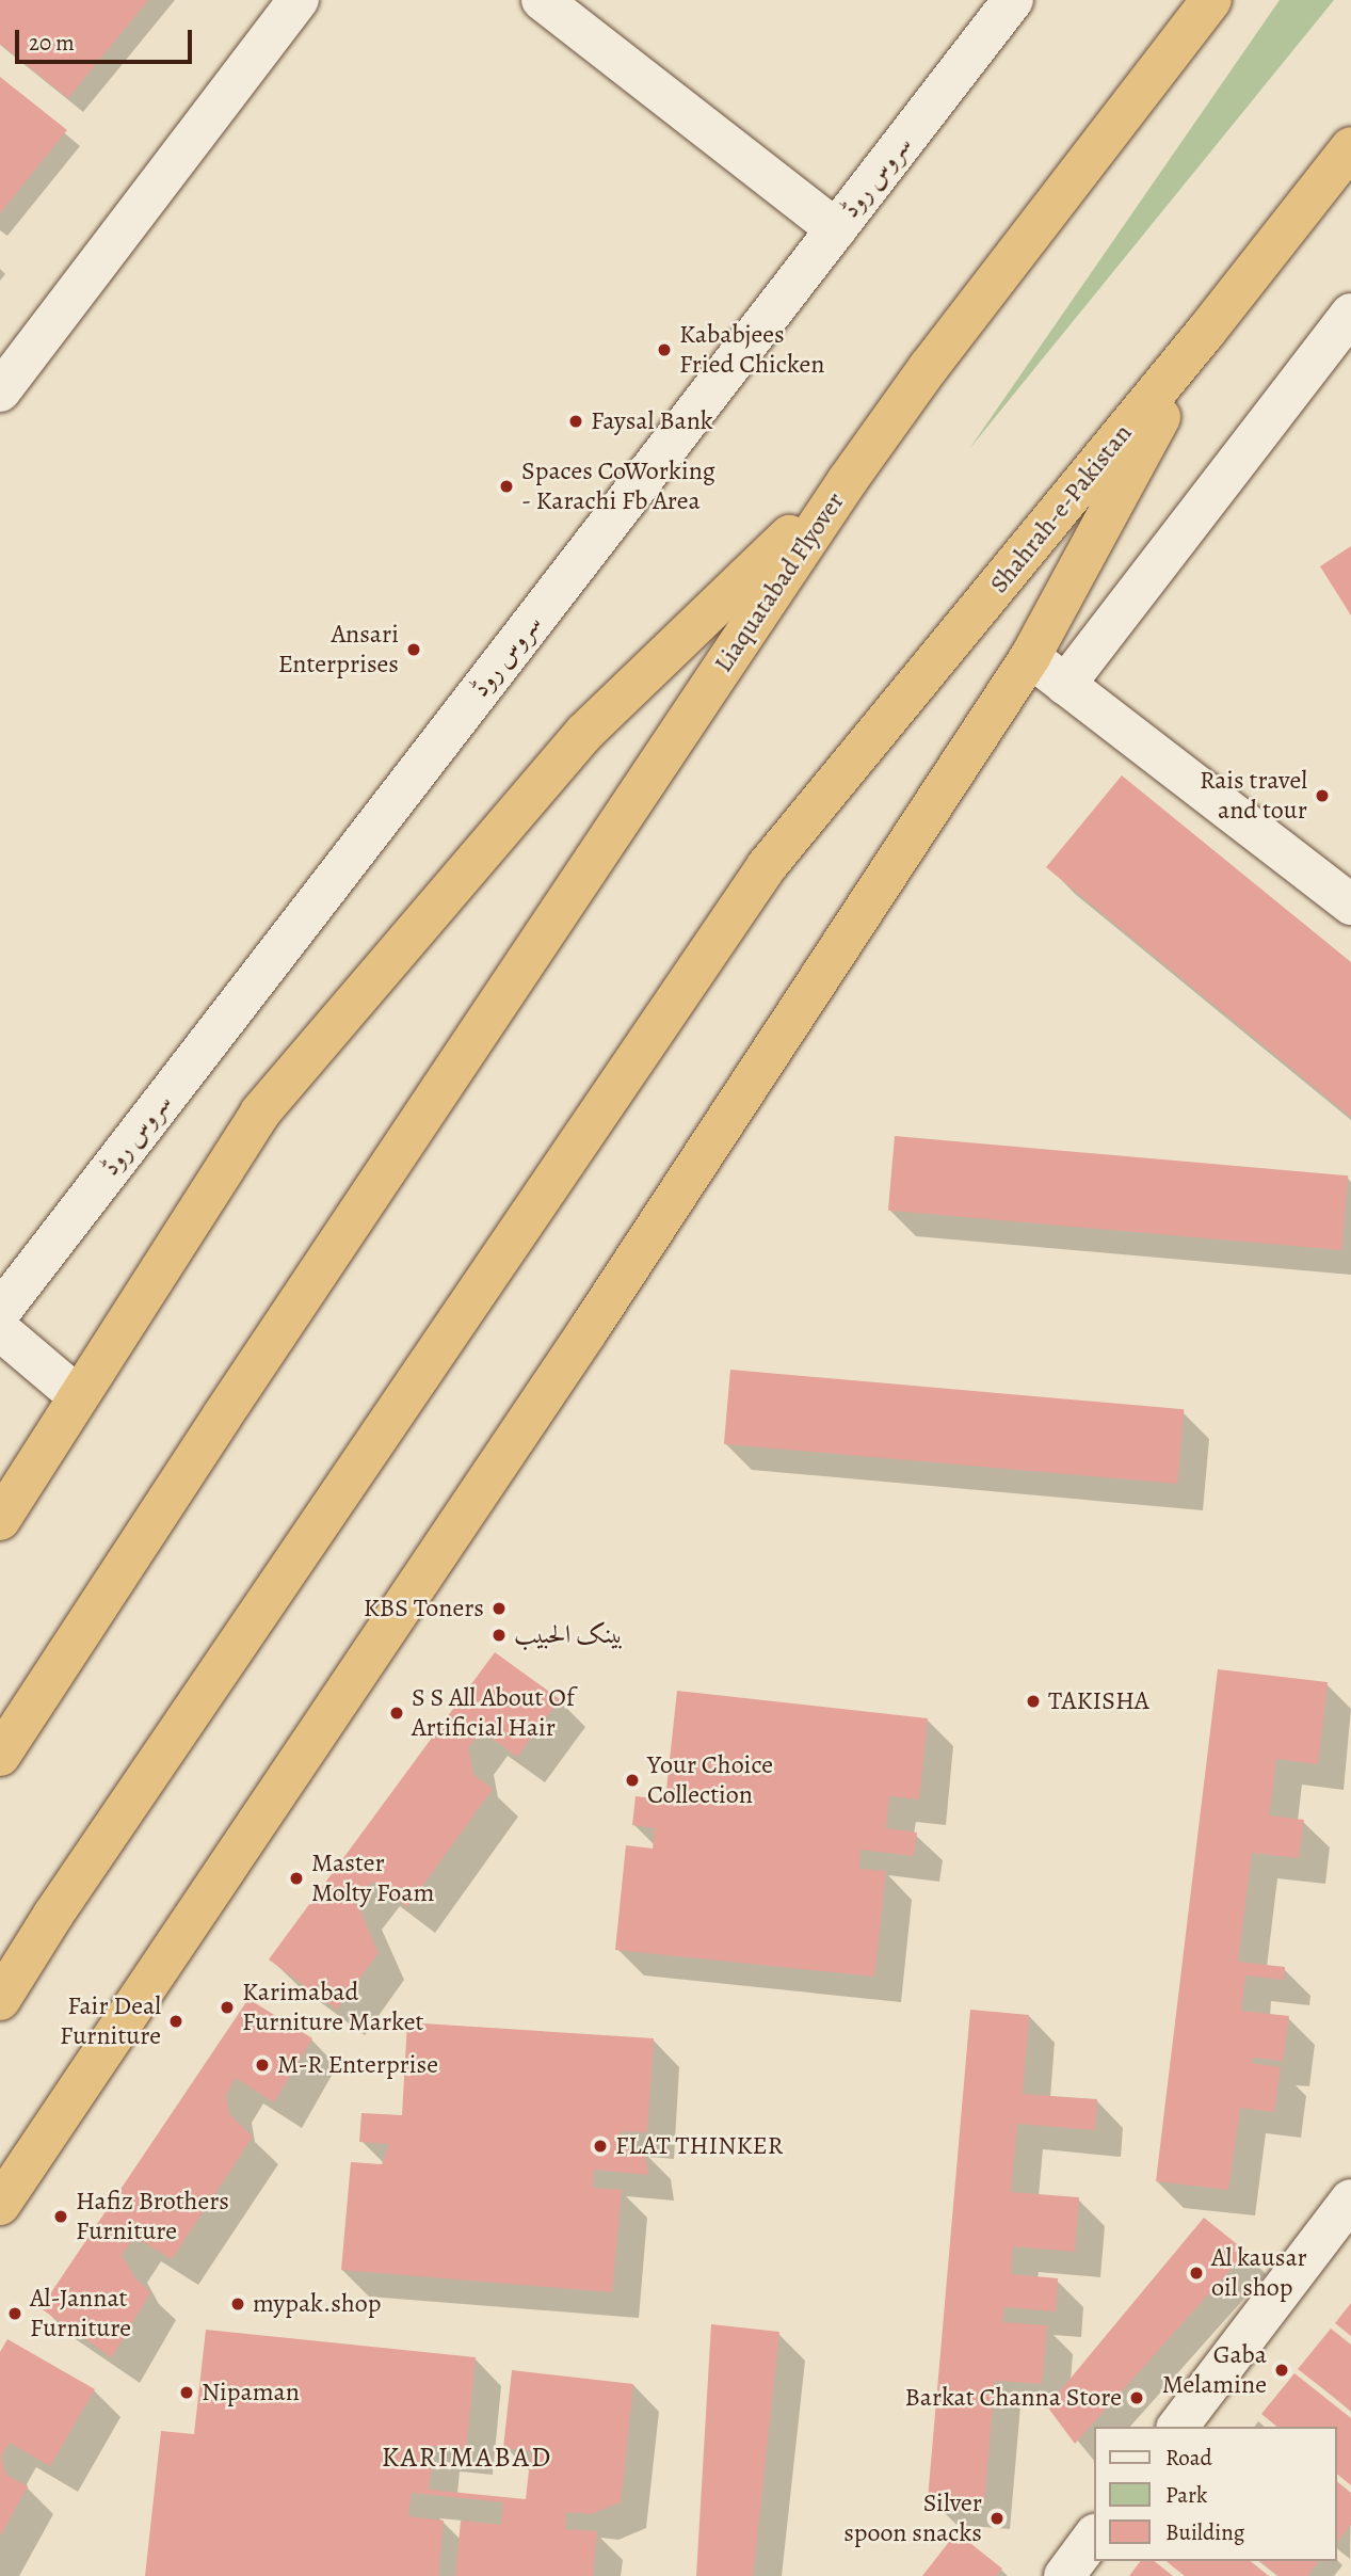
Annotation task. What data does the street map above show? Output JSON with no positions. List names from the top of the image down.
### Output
{
  "streets": {
    "highway": ["Shahrah-e-Pakistan", "Liaquatabad Flyover"],
    "street": ["سروس روڈ"]
  },
  "districts": ["KARIMABAD"],
  "places": [
    "Kababjees Fried Chicken",
    "Faysal Bank",
    "Spaces CoWorking - Karachi Fb Area",
    "Ansari Enterprises",
    "Rais travel and tour",
    "KBS Toners",
    "بينک الحبيب",
    "TAKISHA",
    "S S All About Of Artificial Hair",
    "Your Choice Collection",
    "Master Molty Foam",
    "Karimabad Furniture Market",
    "Fair Deal Furniture",
    "M-R Enterprise",
    "FLAT THINKER",
    "Hafiz Brothers Furniture",
    "Al kausar oil shop",
    "mypak.shop",
    "Al-Jannat Furniture",
    "Gaba Melamine",
    "Nipaman",
    "Barkat Channa Store",
    "Silver spoon snacks"
  ],
  "legend": ["Road", "Park", "Building"],
  "scale_bar": "20 m"
}
